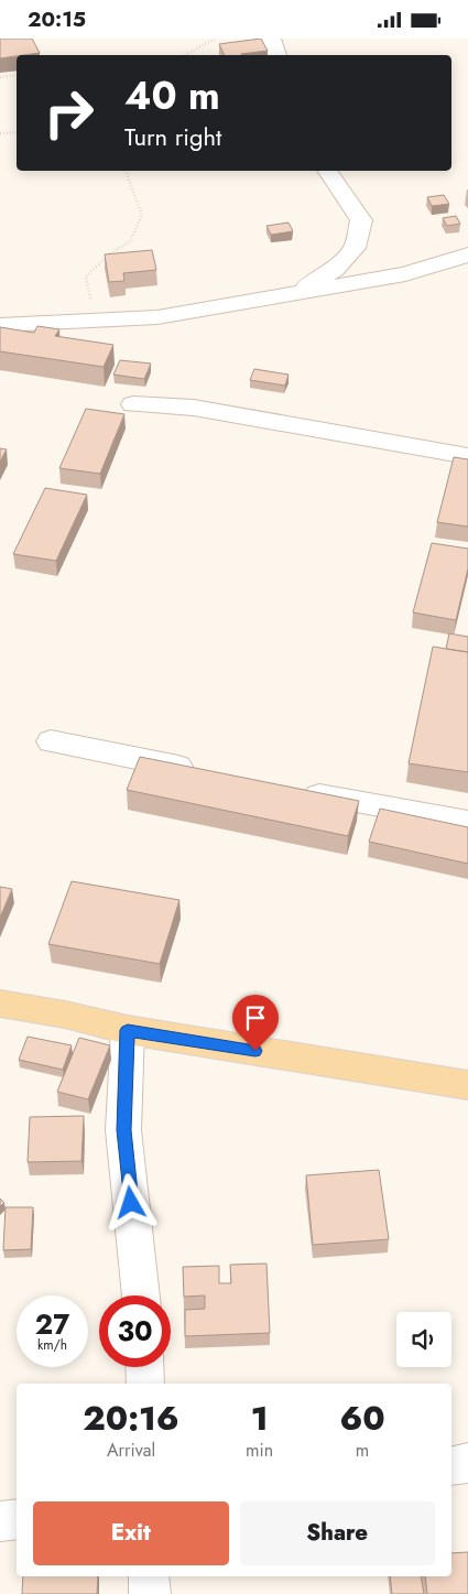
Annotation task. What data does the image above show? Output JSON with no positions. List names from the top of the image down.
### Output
{
  "page": {
    "status": "20:15",
    "turn": ["40 m", "Turn right"],
    "speed": "27 km/h",
    "limit": "30",
    "eta": [
      "20:16",
      "Arrival",
      "1",
      "min",
      "60",
      "m"
    ],
    "buttons": ["Exit", "Share"]
  }
}
